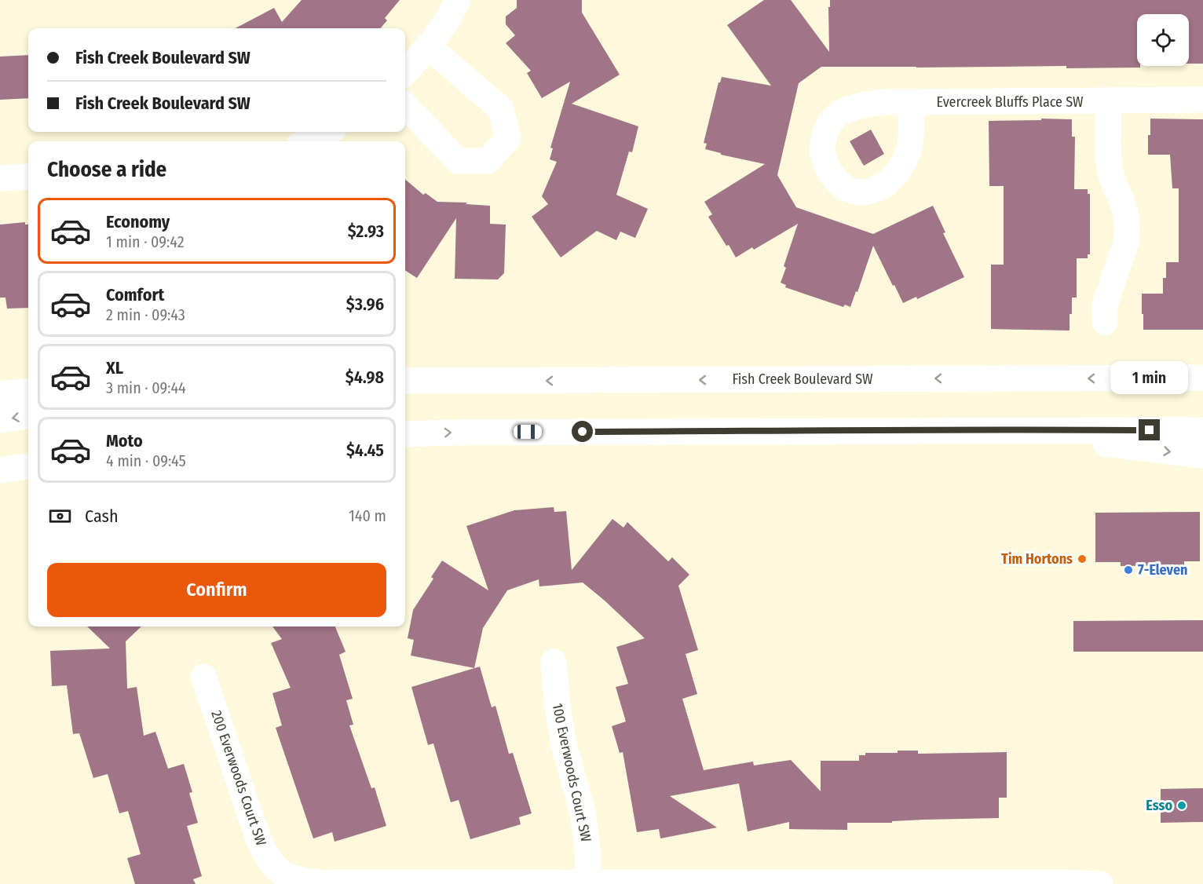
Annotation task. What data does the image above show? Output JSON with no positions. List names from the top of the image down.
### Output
{
  "streets": {
    "main road": [
      "Evercreek Bluffs Place SW",
      "Fish Creek Boulevard SW",
      "100 Everwoods Court SW",
      "200 Everwoods Court SW"
    ]
  },
  "crossings": [
    ["100 Everwoods Court SW", "200 Everwoods Court SW"]
  ],
  "places": ["Tim Hortons", "7-Eleven", "Esso"],
  "page": {
    "banner": ["Fish Creek Boulevard SW", "Fish Creek Boulevard SW"],
    "heading": "Choose a ride",
    "list": [
      {
        "name": "Economy",
        "note": "1 min · 09:42",
        "value": "$2.93"
      },
      {
        "name": "Comfort",
        "note": "2 min · 09:43",
        "value": "$3.96"
      },
      {
        "name": "XL",
        "note": "3 min · 09:44",
        "value": "$4.98"
      },
      {
        "name": "Moto",
        "note": "4 min · 09:45",
        "value": "$4.45"
      }
    ],
    "bubble": "1 min",
    "pay": ["Cash", "140 m"],
    "buttons": "Confirm"
  }
}
